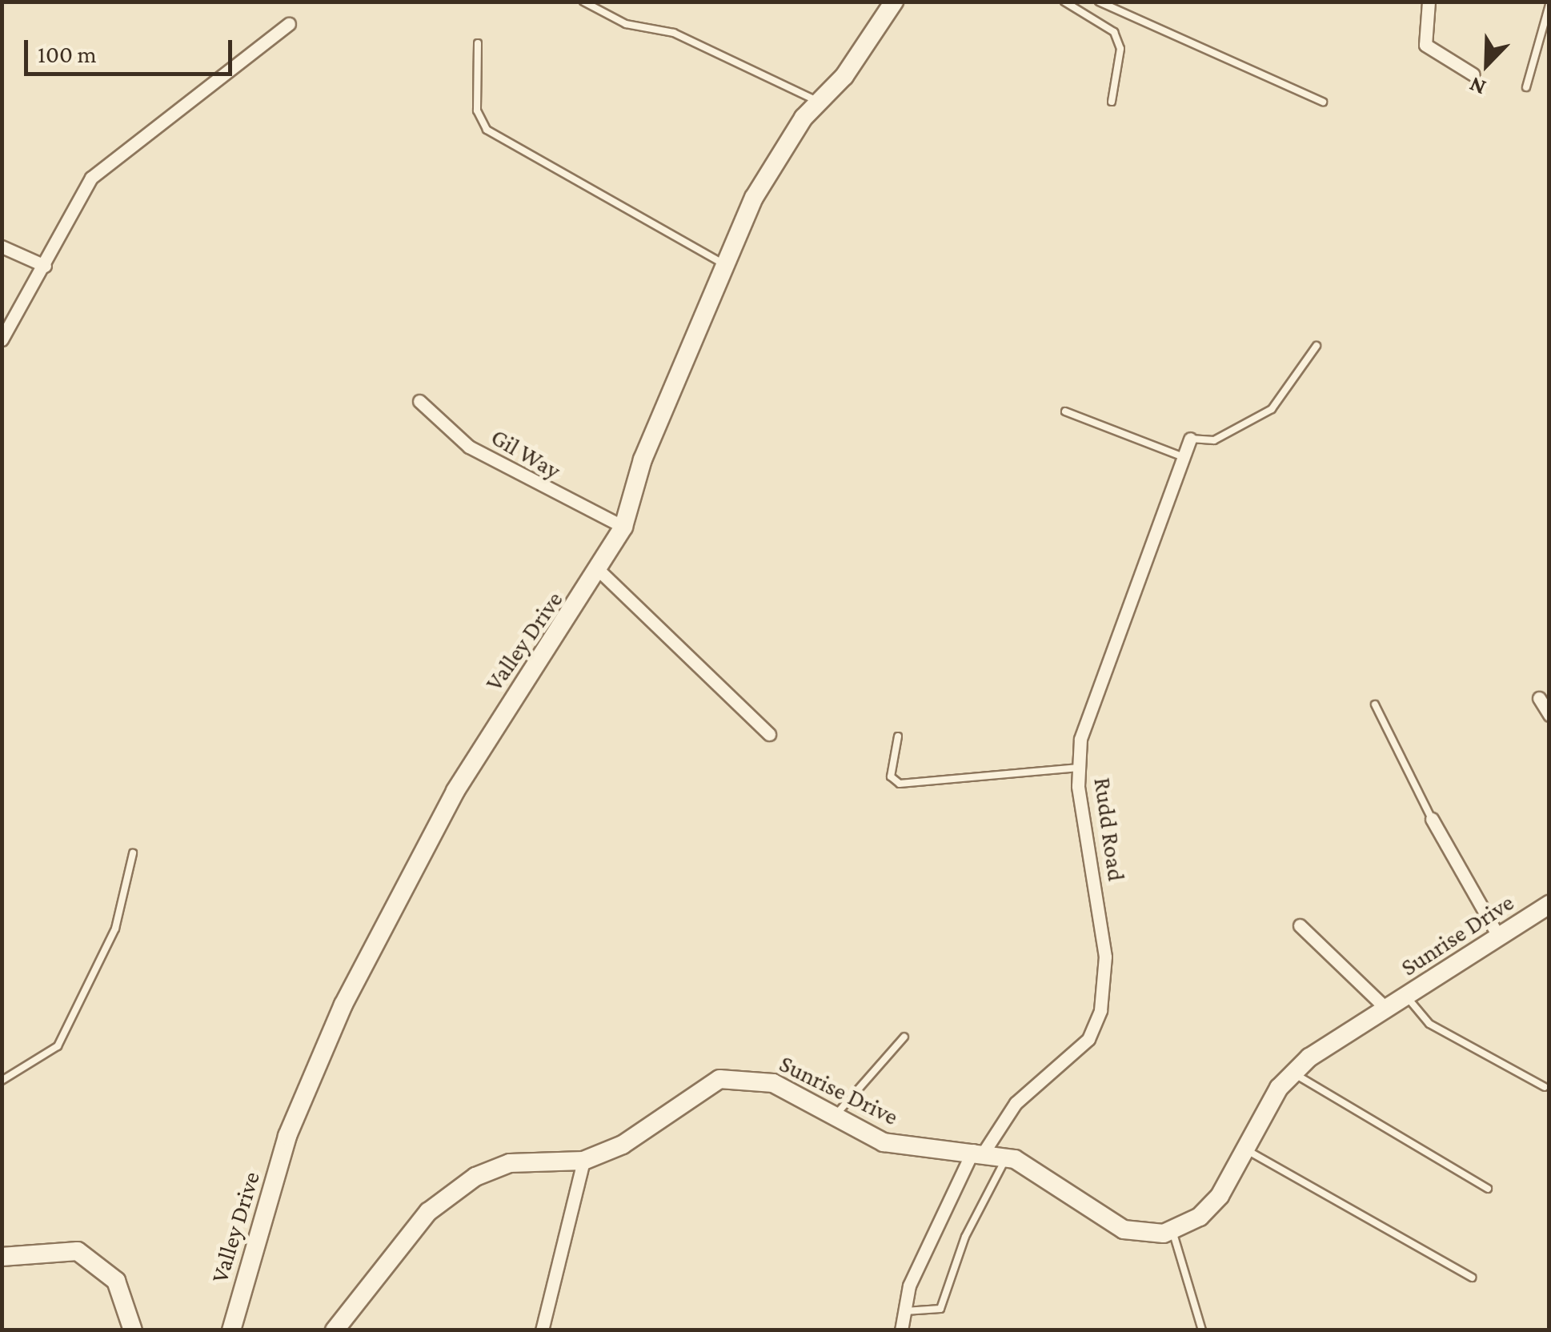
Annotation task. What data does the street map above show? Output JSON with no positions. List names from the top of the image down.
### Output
{
  "streets": {
    "street": [
      "Gil Way",
      "Valley Drive",
      "Rudd Road",
      "Sunrise Drive"
    ]
  },
  "crossings": [
    ["Gil Way", "Valley Drive"],
    ["Rudd Road", "Sunrise Drive"]
  ],
  "scale_bar": "100 m",
  "north": "bottom left"
}
